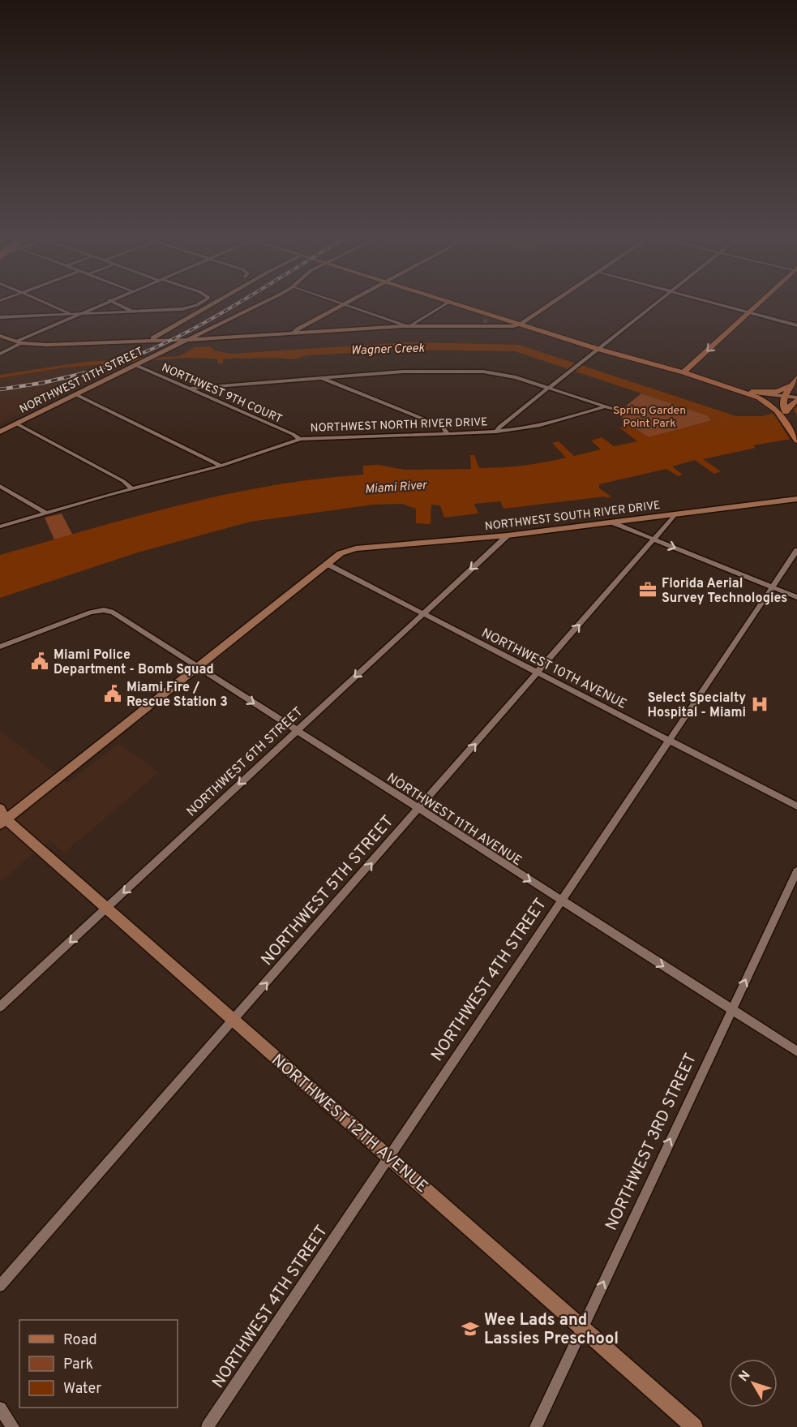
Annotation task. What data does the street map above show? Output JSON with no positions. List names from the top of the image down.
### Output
{
  "streets": {
    "street": [
      "NORTHWEST 11TH STREET",
      "NORTHWEST 9TH COURT",
      "NORTHWEST NORTH RIVER DRIVE",
      "NORTHWEST SOUTH RIVER DRIVE",
      "NORTHWEST 10TH AVENUE",
      "NORTHWEST 6TH STREET",
      "NORTHWEST 11TH AVENUE",
      "NORTHWEST 5TH STREET",
      "NORTHWEST 4TH STREET",
      "NORTHWEST 12TH AVENUE",
      "NORTHWEST 3RD STREET"
    ]
  },
  "crossings": [
    ["NORTHWEST 11TH STREET", "NORTHWEST 9TH COURT"],
    ["NORTHWEST 9TH COURT", "NORTHWEST NORTH RIVER DRIVE"],
    ["NORTHWEST SOUTH RIVER DRIVE", "NORTHWEST 10TH AVENUE"],
    ["NORTHWEST SOUTH RIVER DRIVE", "NORTHWEST 6TH STREET"],
    ["NORTHWEST SOUTH RIVER DRIVE", "NORTHWEST 5TH STREET"],
    ["NORTHWEST 10TH AVENUE", "NORTHWEST 6TH STREET"],
    ["NORTHWEST 10TH AVENUE", "NORTHWEST 5TH STREET"],
    ["NORTHWEST 10TH AVENUE", "NORTHWEST 4TH STREET"],
    ["NORTHWEST 6TH STREET", "NORTHWEST 11TH AVENUE"],
    ["NORTHWEST 6TH STREET", "NORTHWEST 12TH AVENUE"],
    ["NORTHWEST 11TH AVENUE", "NORTHWEST 5TH STREET"],
    ["NORTHWEST 11TH AVENUE", "NORTHWEST 4TH STREET"],
    ["NORTHWEST 11TH AVENUE", "NORTHWEST 3RD STREET"],
    ["NORTHWEST 5TH STREET", "NORTHWEST 12TH AVENUE"],
    ["NORTHWEST 4TH STREET", "NORTHWEST 12TH AVENUE"],
    ["NORTHWEST 12TH AVENUE", "NORTHWEST 3RD STREET"]
  ],
  "one_way": [
    "NORTHWEST 6TH STREET",
    "NORTHWEST 11TH AVENUE",
    "NORTHWEST 5TH STREET",
    "NORTHWEST 3RD STREET"
  ],
  "water": ["Wagner Creek", "Miami River"],
  "parks": ["Spring Garden Point Park"],
  "places": {
    "office": ["Florida Aerial Survey Technologies"],
    "public building": ["Miami Police Department - Bomb Squad", "Miami Fire / Rescue Station 3"],
    "hospital": ["Select Specialty Hospital - Miami"],
    "school or university": ["Wee Lads and Lassies Preschool"]
  },
  "legend": ["Road", "Park", "Water"],
  "north": "top left"
}
